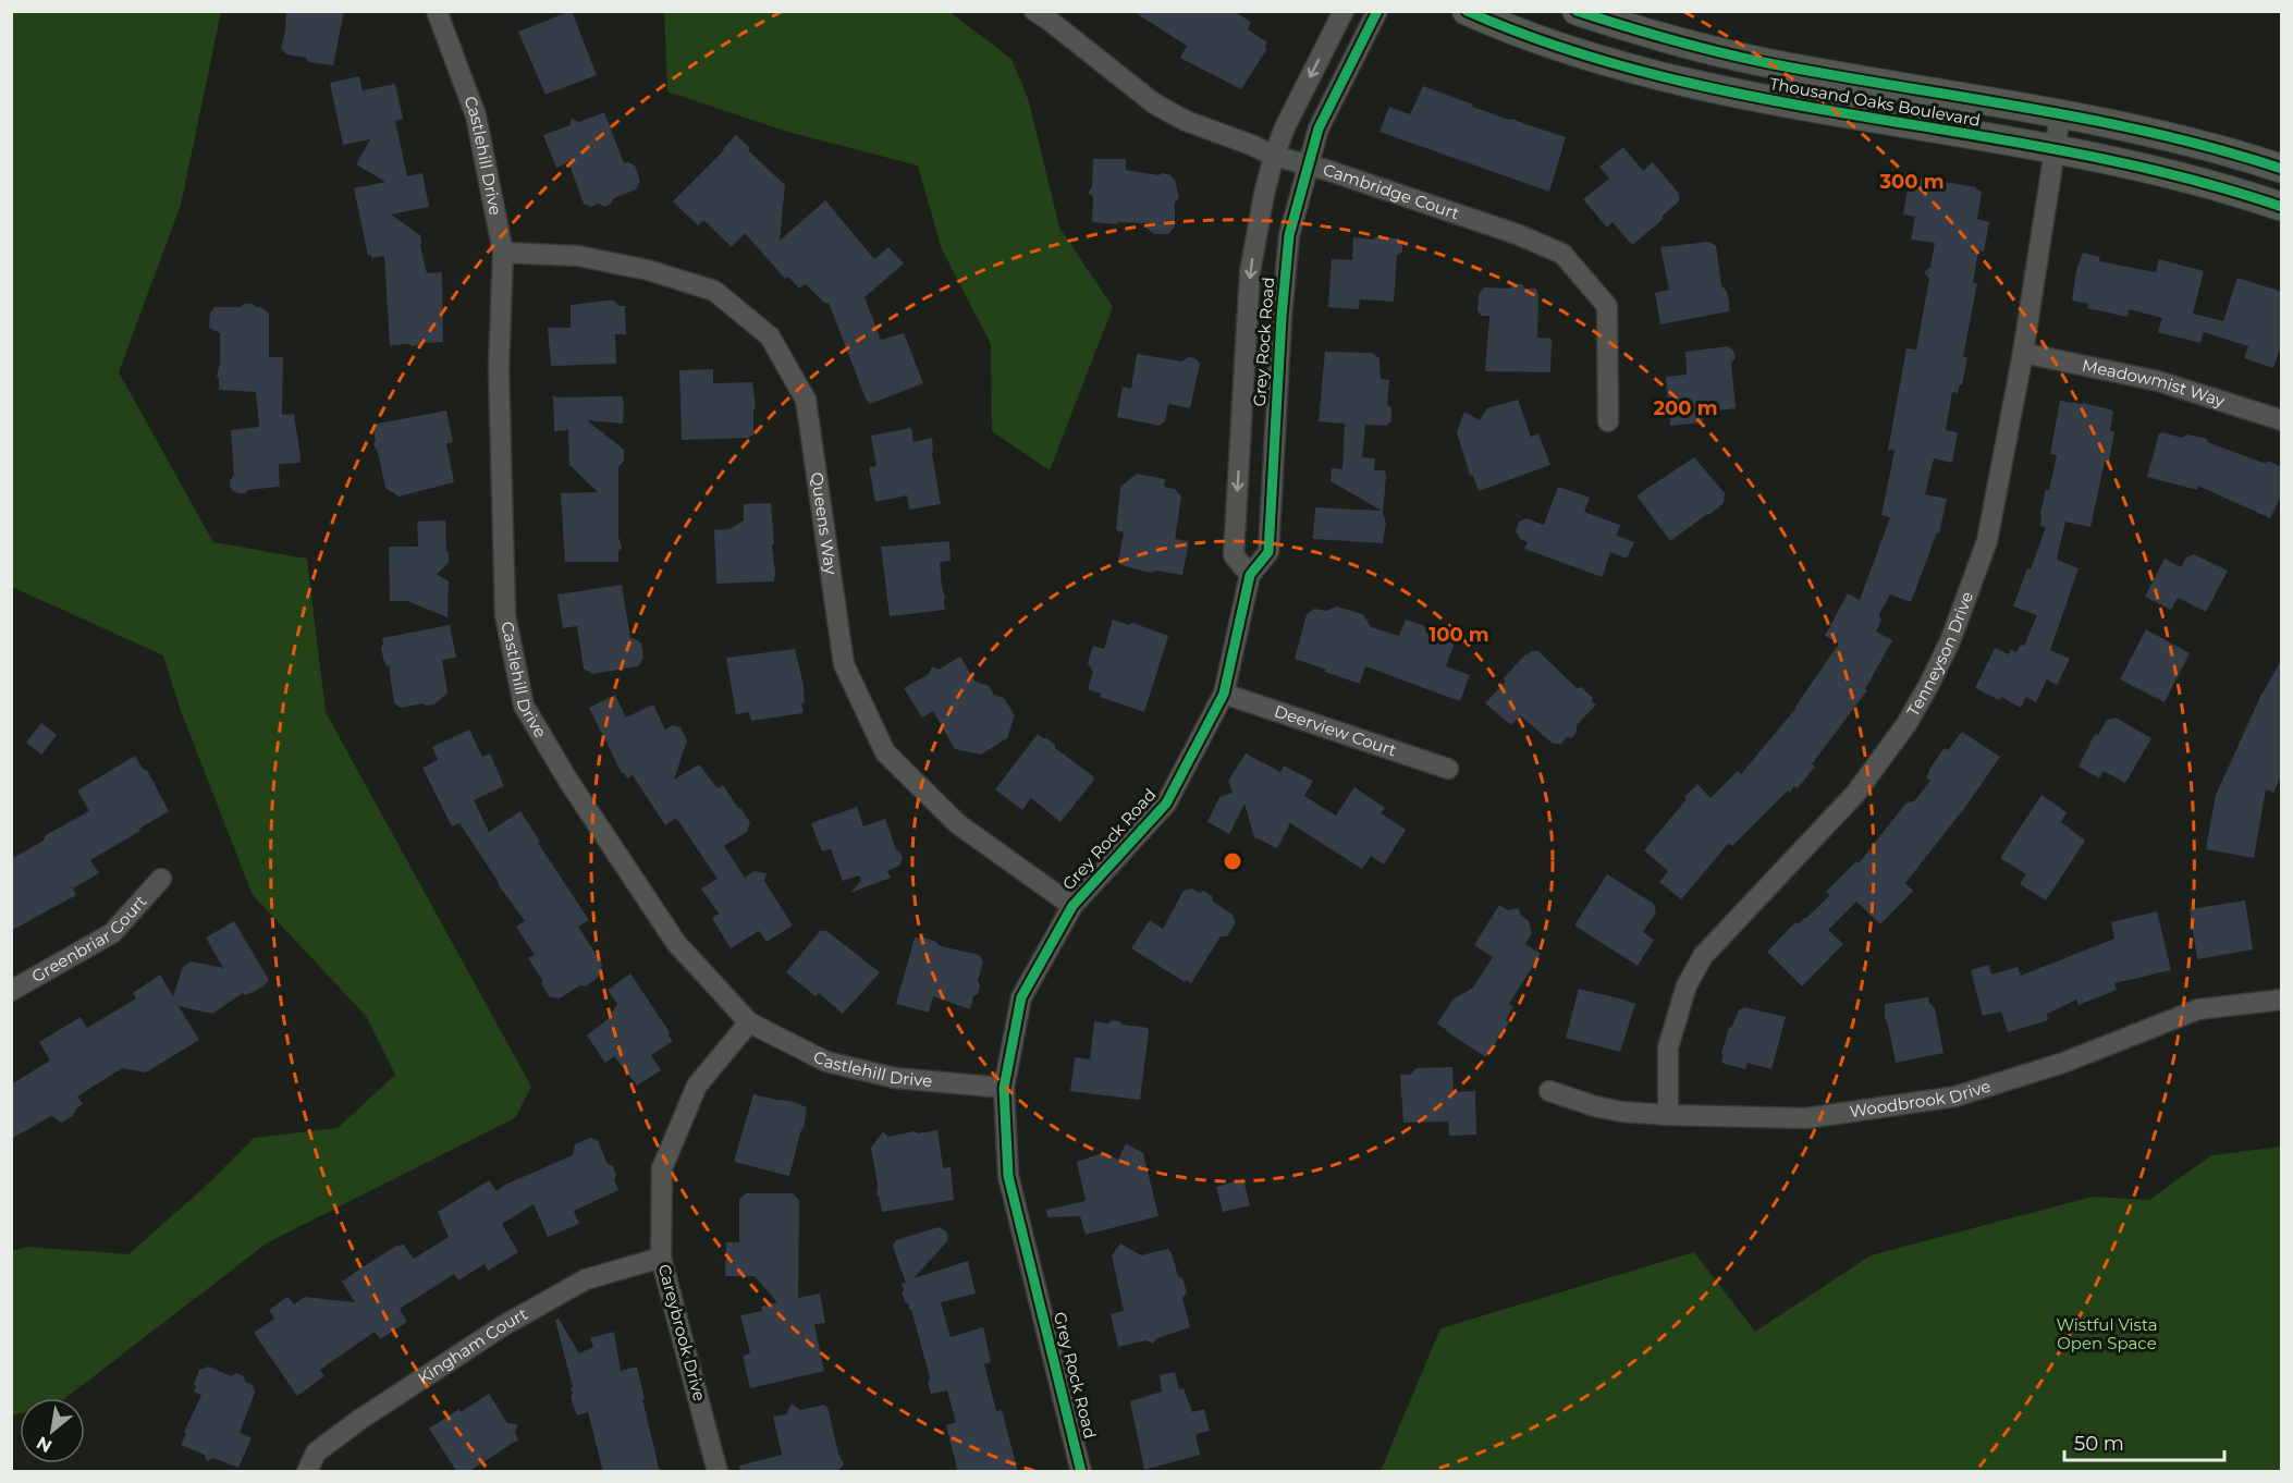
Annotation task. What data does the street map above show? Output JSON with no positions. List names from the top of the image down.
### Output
{
  "streets": {
    "main road": ["Thousand Oaks Boulevard"],
    "street": [
      "Castlehill Drive",
      "Cambridge Court",
      "Grey Rock Road",
      "Meadowmist Way",
      "Queens Way",
      "Tenneyson Drive",
      "Deerview Court",
      "Greenbriar Court",
      "Woodbrook Drive",
      "Careybrook Drive",
      "Kingham Court"
    ]
  },
  "crossings": [
    ["Thousand Oaks Boulevard", "Tenneyson Drive"],
    ["Castlehill Drive", "Grey Rock Road"],
    ["Castlehill Drive", "Queens Way"],
    ["Castlehill Drive", "Careybrook Drive"],
    ["Cambridge Court", "Grey Rock Road"],
    ["Grey Rock Road", "Queens Way"],
    ["Grey Rock Road", "Deerview Court"],
    ["Meadowmist Way", "Tenneyson Drive"],
    ["Tenneyson Drive", "Woodbrook Drive"],
    ["Careybrook Drive", "Kingham Court"]
  ],
  "parks": ["Wistful Vista Open Space"],
  "scale_bar": "50 m",
  "north": "bottom left",
  "rings": ["300 m", "200 m", "100 m"]
}
